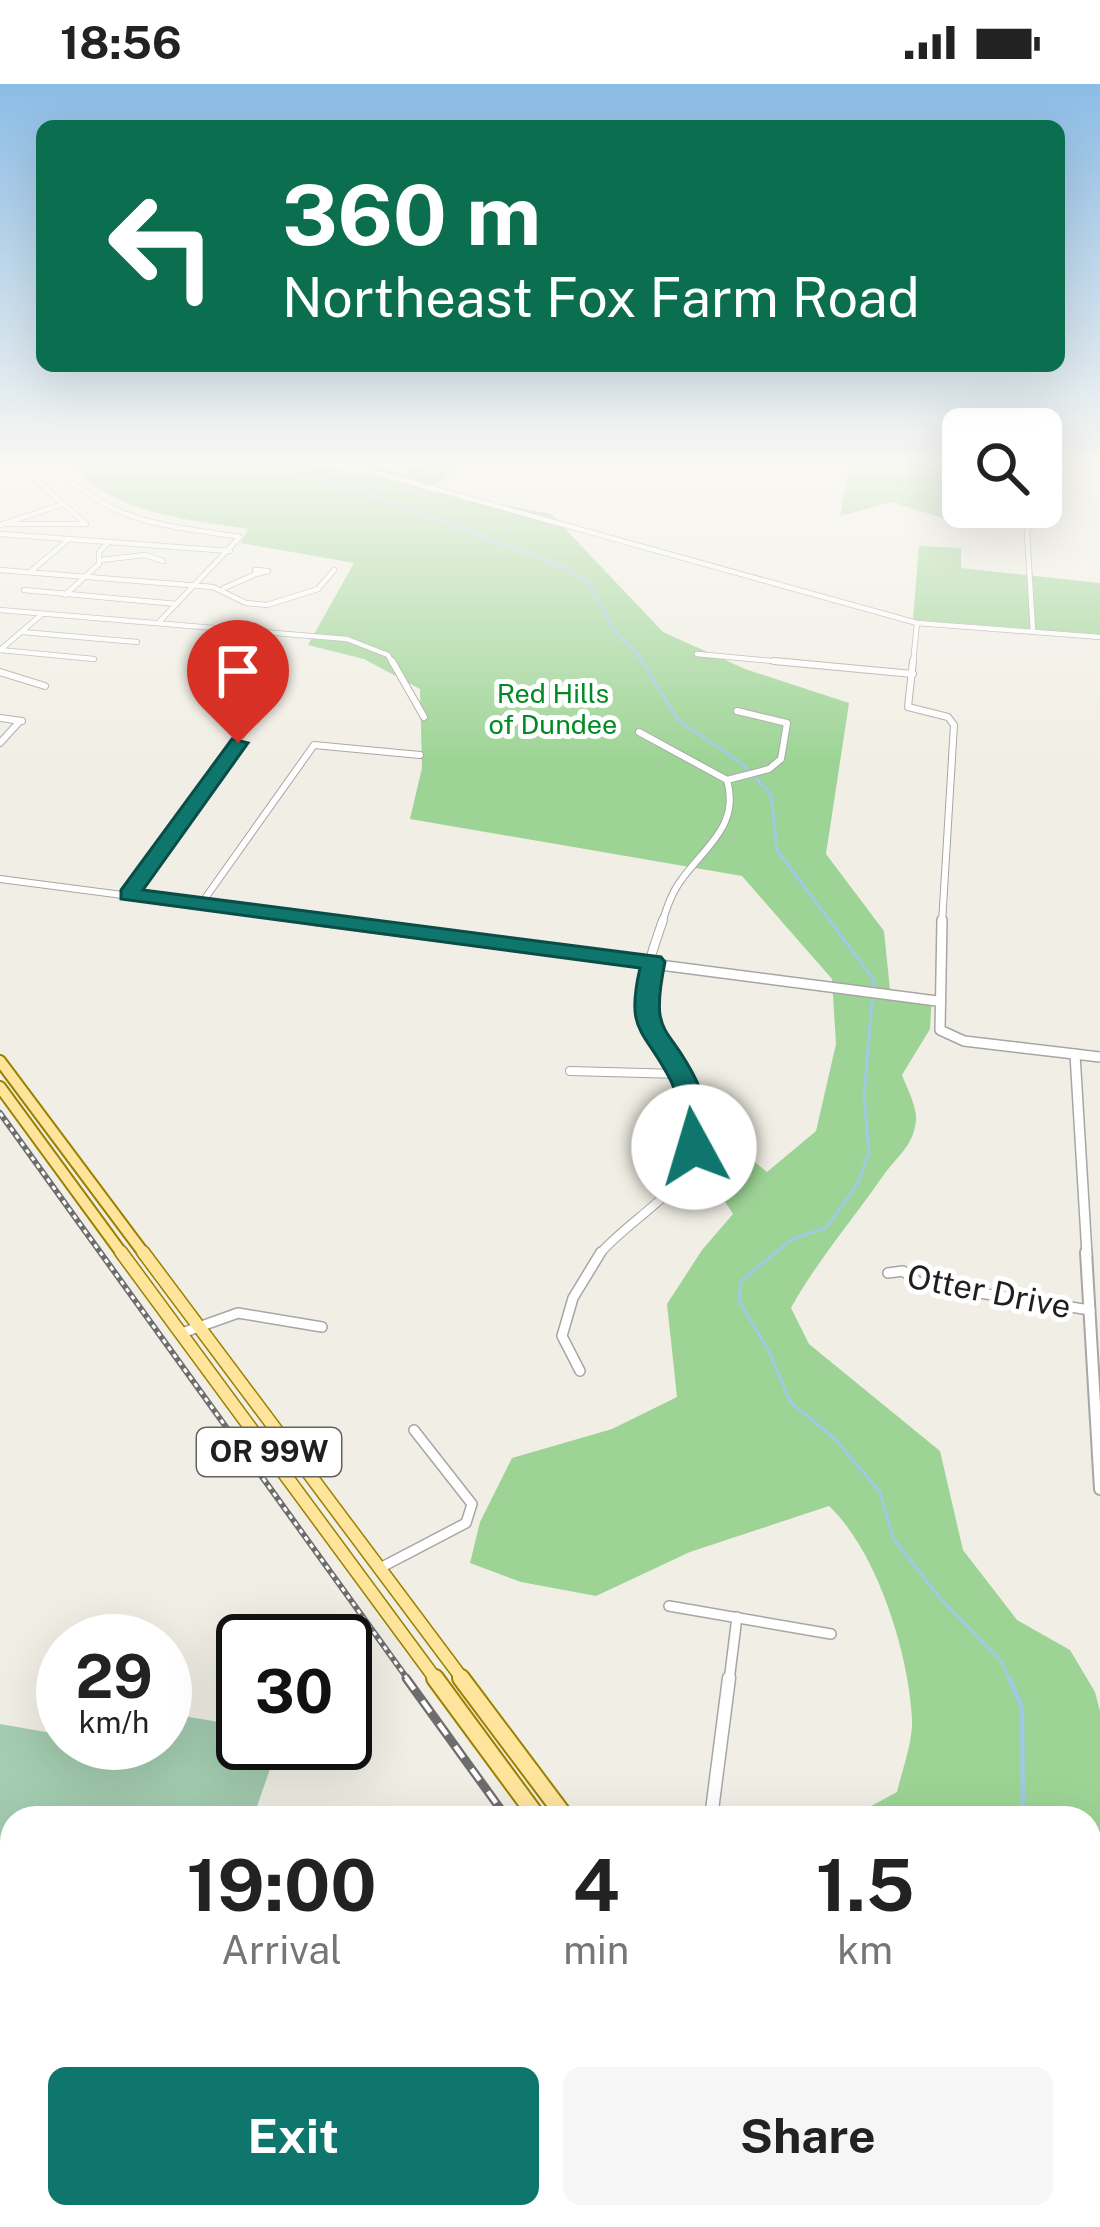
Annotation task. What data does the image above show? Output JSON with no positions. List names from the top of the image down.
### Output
{
  "streets": {
    "main road": ["OR 99W"],
    "street": ["Otter Drive"]
  },
  "parks": ["Red Hills of Dundee"],
  "page": {
    "status": "18:56",
    "turn": ["360 m", "Northeast Fox Farm Road"],
    "speed": "29 km/h",
    "limit": "30",
    "eta": [
      "19:00",
      "Arrival",
      "4",
      "min",
      "1.5",
      "km"
    ],
    "buttons": ["Exit", "Share"]
  }
}
